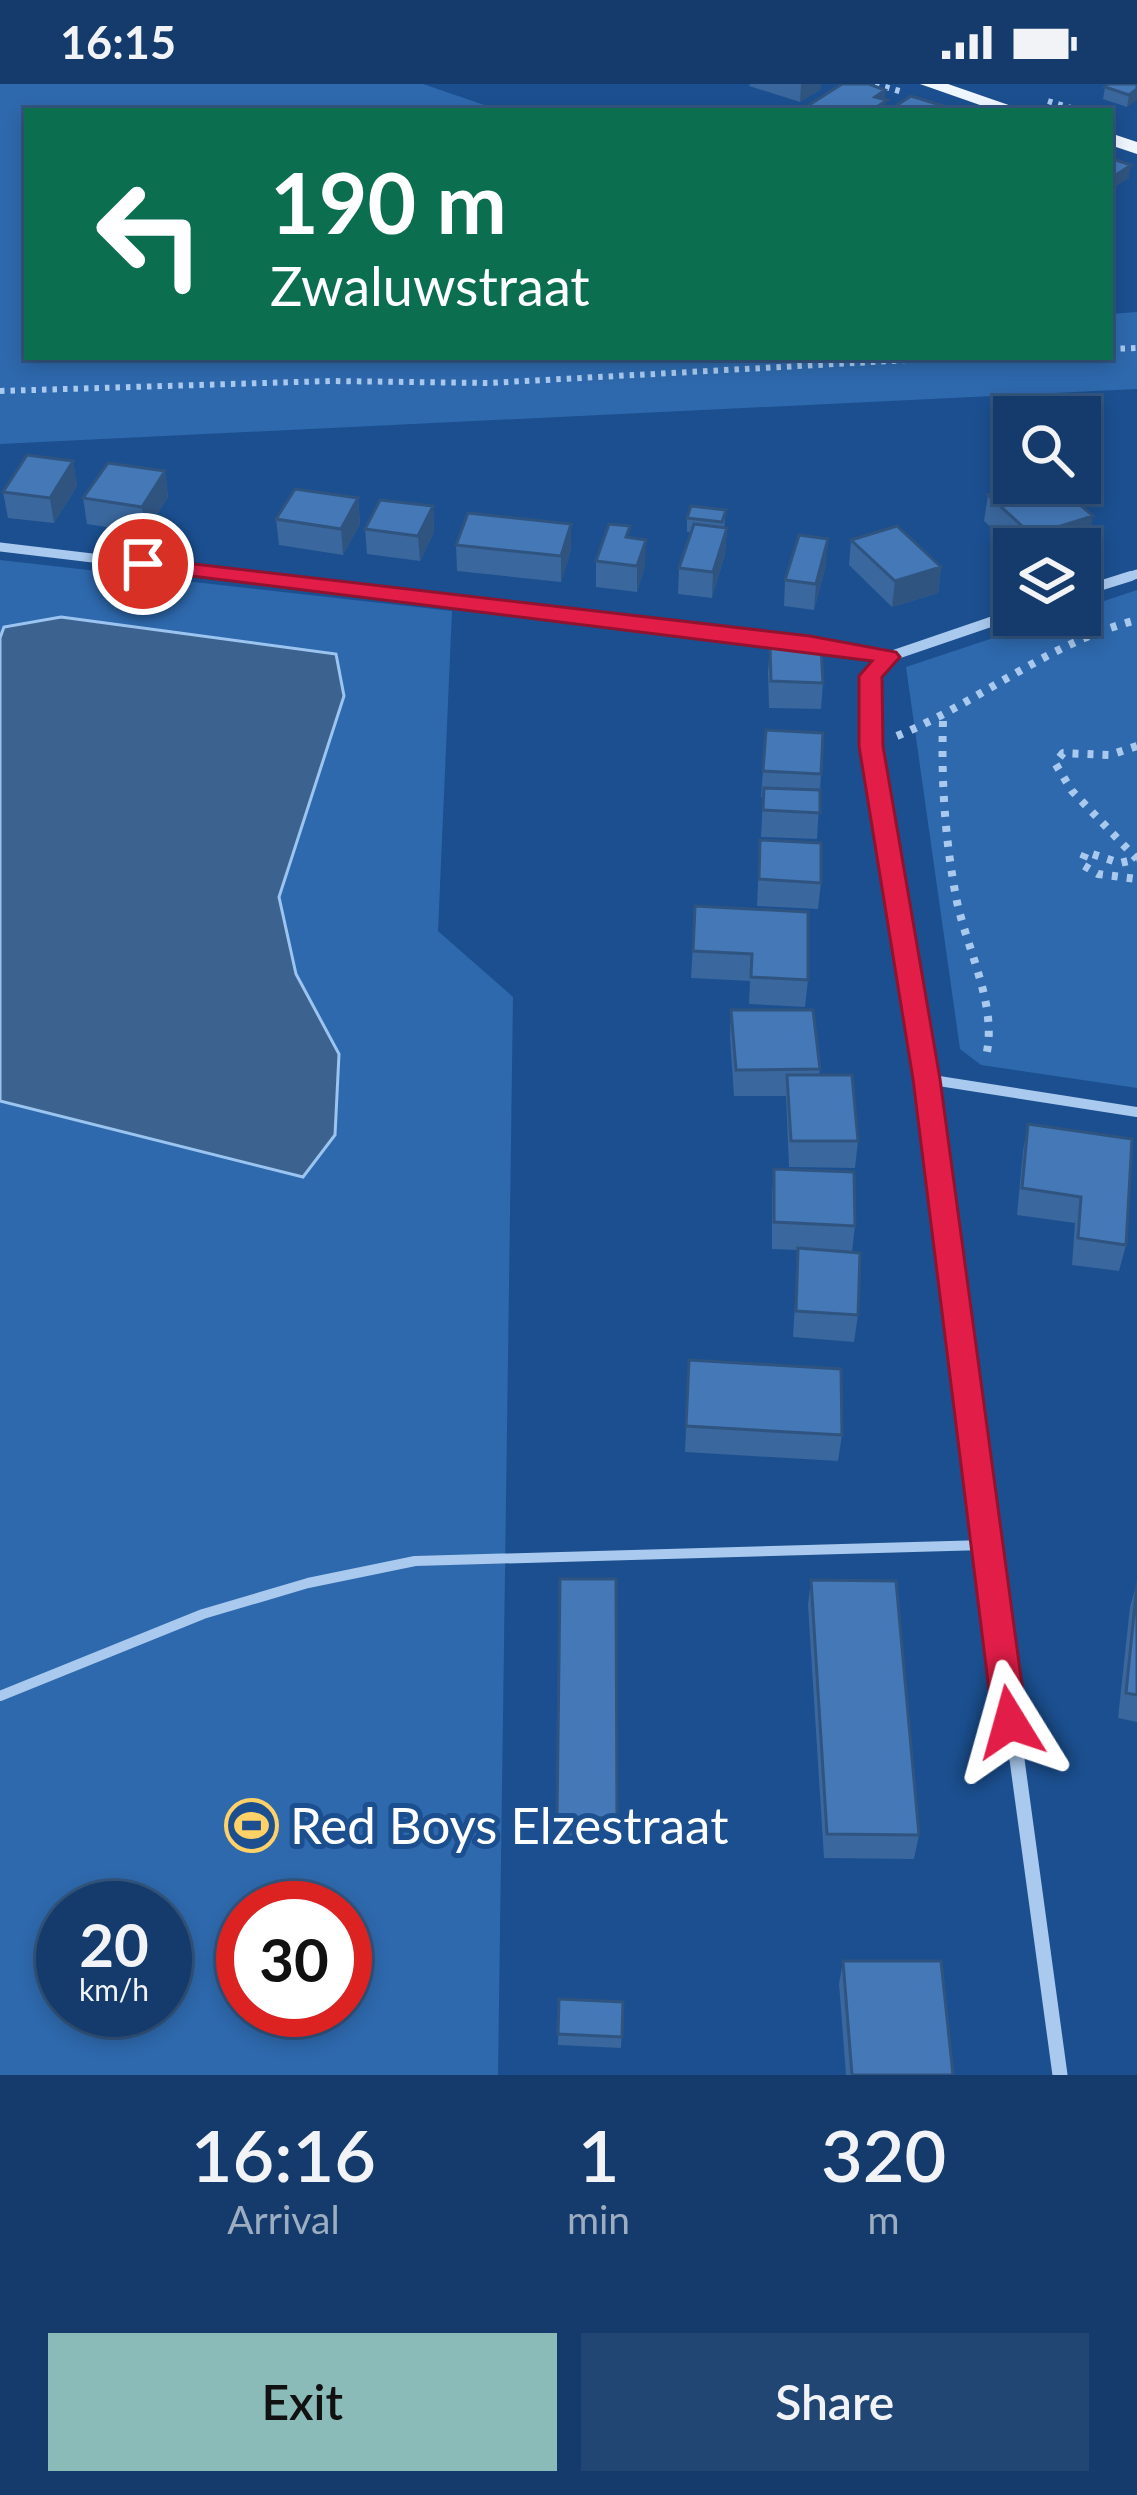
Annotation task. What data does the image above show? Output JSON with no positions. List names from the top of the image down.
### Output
{
  "places": {
    "sports": ["Red Boys Elzestraat"]
  },
  "page": {
    "status": "16:15",
    "turn": ["190 m", "Zwaluwstraat"],
    "speed": "20 km/h",
    "limit": "30",
    "eta": [
      "16:16",
      "Arrival",
      "1",
      "min",
      "320",
      "m"
    ],
    "buttons": ["Exit", "Share"]
  }
}
